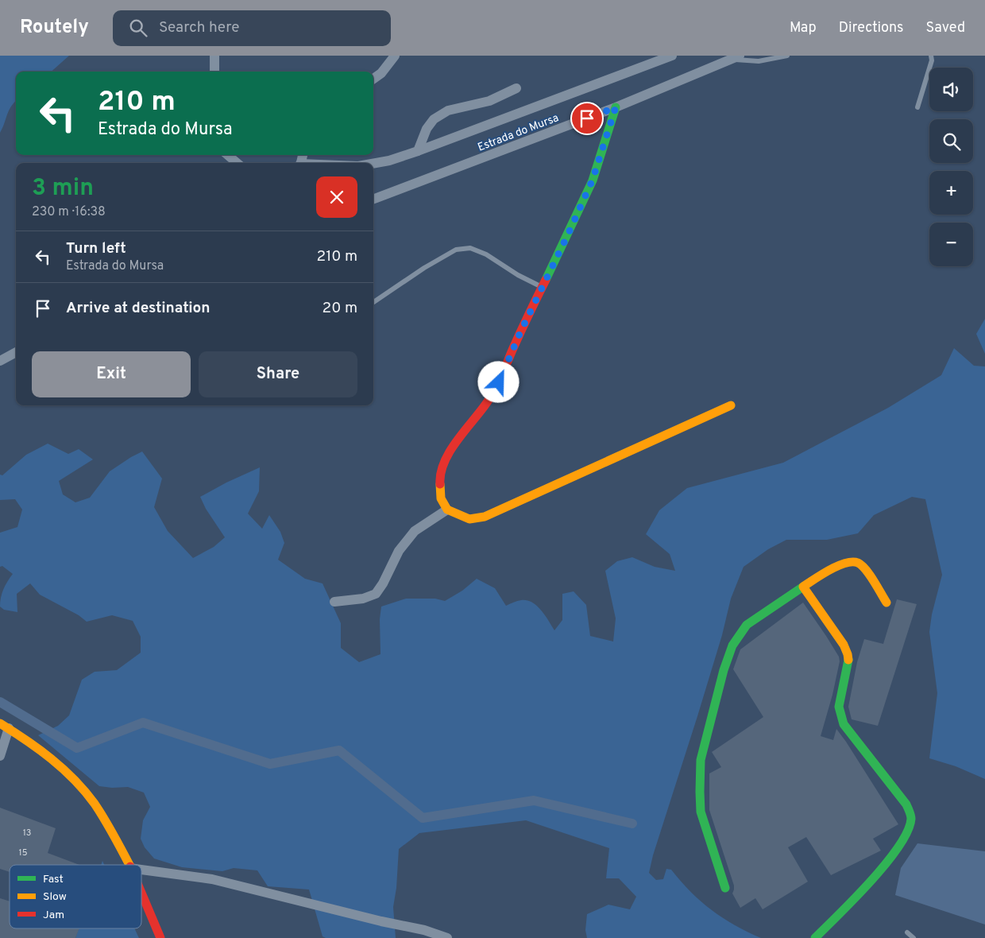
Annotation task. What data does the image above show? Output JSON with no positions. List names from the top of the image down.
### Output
{
  "streets": {
    "street": ["Estrada do Mursa"]
  },
  "house_numbers": ["13", "15"],
  "legend": ["Fast", "Slow", "Jam"],
  "page": {
    "header": "Routely",
    "search": "Search here",
    "nav": ["Map", "Directions", "Saved"],
    "map_buttons": ["+", "−"],
    "turn": ["210 m", "Estrada do Mursa"],
    "heading": ["3 min", "230 m · 16:38"],
    "list": [
      {
        "name": "Turn left",
        "note": "Estrada do Mursa",
        "value": "210 m"
      },
      {
        "name": "Arrive at destination",
        "value": "20 m"
      }
    ],
    "buttons": ["Exit", "Share"]
  }
}
